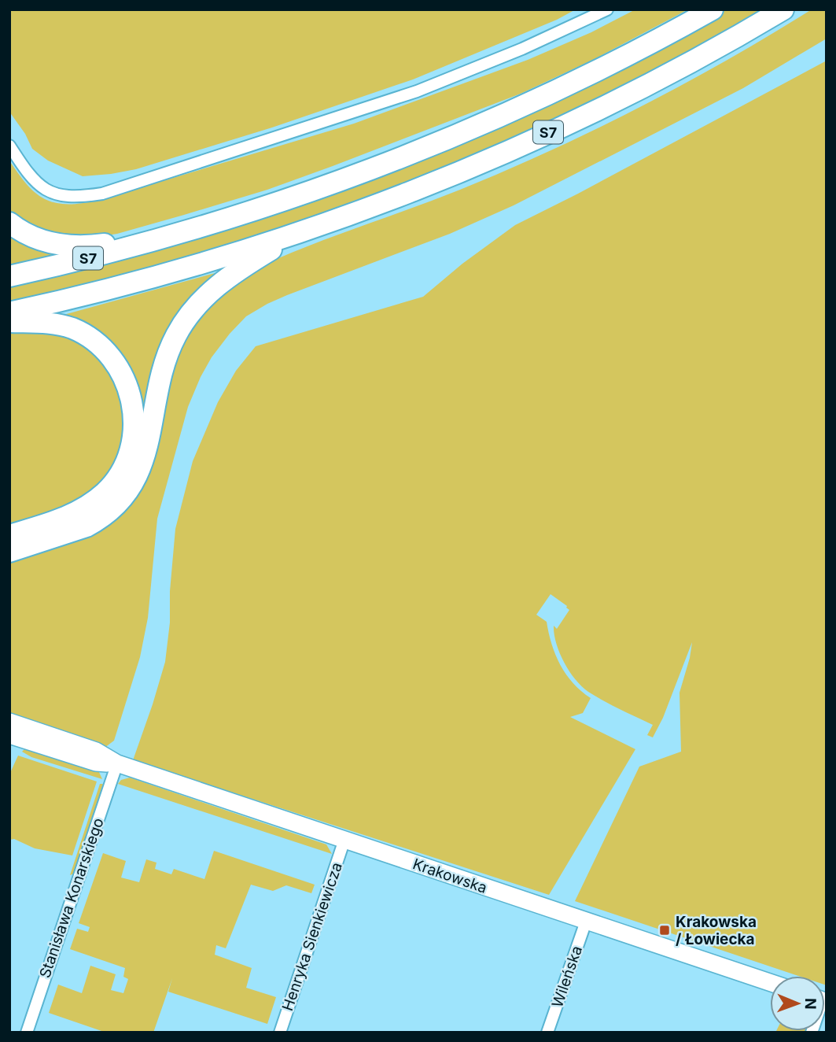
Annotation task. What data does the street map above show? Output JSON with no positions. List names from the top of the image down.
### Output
{
  "streets": {
    "highway": ["S7"],
    "street": [
      "Krakowska",
      "Stanisława Konarskiego",
      "Henryka Sienkiewicza",
      "Wileńska"
    ]
  },
  "crossings": [
    ["Krakowska", "Stanisława Konarskiego"],
    ["Krakowska", "Henryka Sienkiewicza"],
    ["Krakowska", "Wileńska"]
  ],
  "places": {
    "transit": ["Krakowska / Łowiecka"]
  },
  "north": "right"
}
